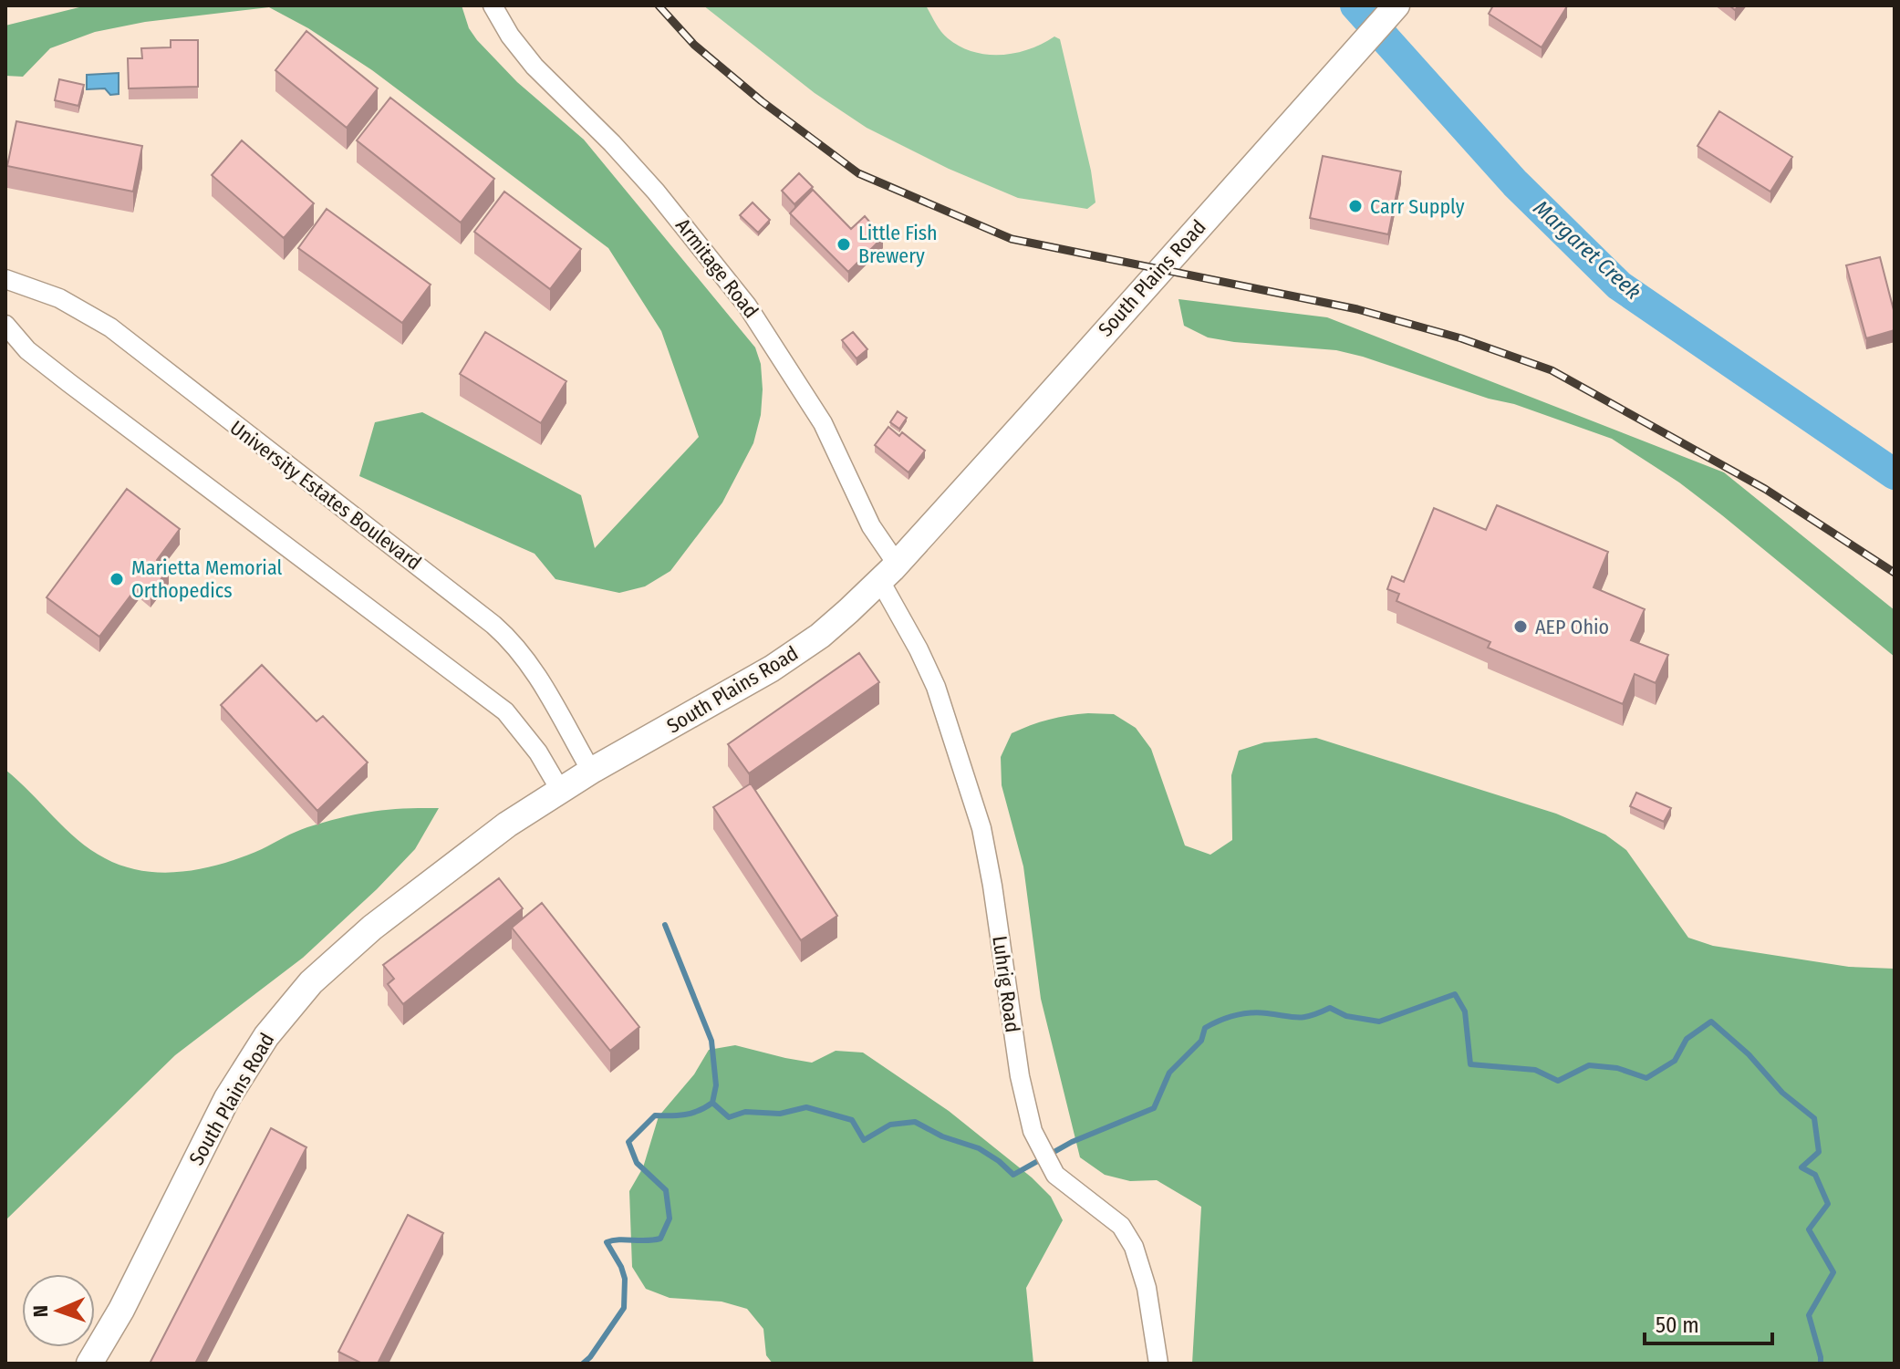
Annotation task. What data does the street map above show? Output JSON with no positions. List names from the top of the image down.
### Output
{
  "streets": {
    "main road": ["South Plains Road"],
    "street": ["Armitage Road", "University Estates Boulevard", "Luhrig Road"]
  },
  "crossings": [
    ["Armitage Road", "South Plains Road"],
    ["Armitage Road", "Luhrig Road"],
    ["South Plains Road", "University Estates Boulevard"],
    ["South Plains Road", "Luhrig Road"]
  ],
  "water": ["Margaret Creek"],
  "places": [
    "Carr Supply",
    "Little Fish Brewery",
    "Marietta Memorial Orthopedics",
    "AEP Ohio"
  ],
  "scale_bar": "50 m",
  "north": "left"
}
